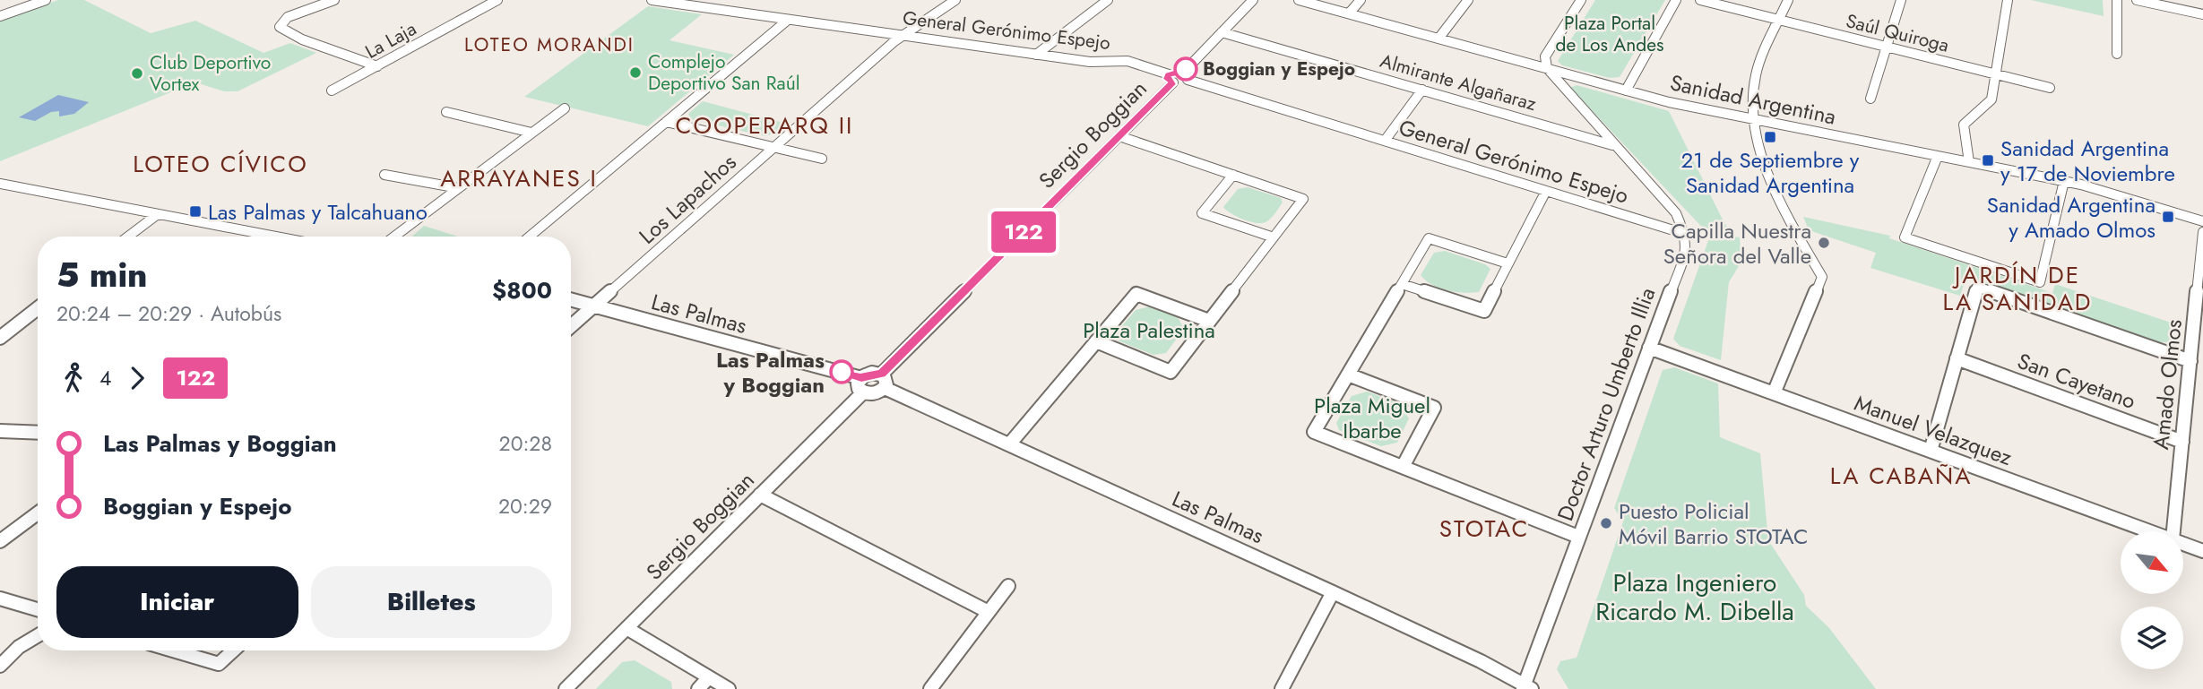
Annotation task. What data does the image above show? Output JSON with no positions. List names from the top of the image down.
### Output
{
  "streets": {
    "street": [
      "General Gerónimo Espejo",
      "Saúl Quiroga",
      "La Laja",
      "Almirante Algañaraz",
      "Sanidad Argentina",
      "Sergio Boggian",
      "Los Lapachos",
      "Las Palmas",
      "San Cayetano",
      "Amado Olmos",
      "Doctor Arturo Umberto Illia",
      "Manuel Velazquez"
    ]
  },
  "crossings": [
    ["General Gerónimo Espejo", "Sergio Boggian"],
    ["General Gerónimo Espejo", "Los Lapachos"],
    ["General Gerónimo Espejo", "Doctor Arturo Umberto Illia"],
    ["Sergio Boggian", "Las Palmas"],
    ["Los Lapachos", "Las Palmas"],
    ["Las Palmas", "Doctor Arturo Umberto Illia"],
    ["San Cayetano", "Amado Olmos"],
    ["Doctor Arturo Umberto Illia", "Manuel Velazquez"]
  ],
  "districts": [
    "LOTEO MORANDI",
    "COOPERARQ II",
    "LOTEO CÍVICO",
    "ARRAYANES I",
    "JARDÍN DE LA SANIDAD",
    "LA CABAÑA",
    "STOTAC"
  ],
  "parks": [
    "Plaza Portal de Los Andes",
    "Plaza Palestina",
    "Plaza Miguel Ibarbe",
    "Plaza Ingeniero Ricardo M. Dibella"
  ],
  "places": {
    "other": [
      "Boggian y Espejo",
      "Complejo Deportivo San Raúl",
      "Club Deportivo Vortex",
      "Capilla Nuestra Señora del Valle",
      "Las Palmas y Boggian",
      "Puesto Policial Móvil Barrio STOTAC"
    ],
    "transit": [
      "21 de Septiembre y Sanidad Argentina",
      "Sanidad Argentina y 17 de Noviembre",
      "Las Palmas y Talcahuano",
      "Sanidad Argentina y Amado Olmos"
    ]
  },
  "lines": ["bus line 122"],
  "north": "bottom right",
  "page": {
    "on_map": "122",
    "heading": ["5 min", "20:24 – 20:29 · Autobús", "$800"],
    "legs": ["4", "122"],
    "list": [
      {
        "name": "Las Palmas y Boggian",
        "value": "20:28"
      },
      {
        "name": "Boggian y Espejo",
        "value": "20:29"
      }
    ],
    "buttons": ["Iniciar", "Billetes"]
  }
}
